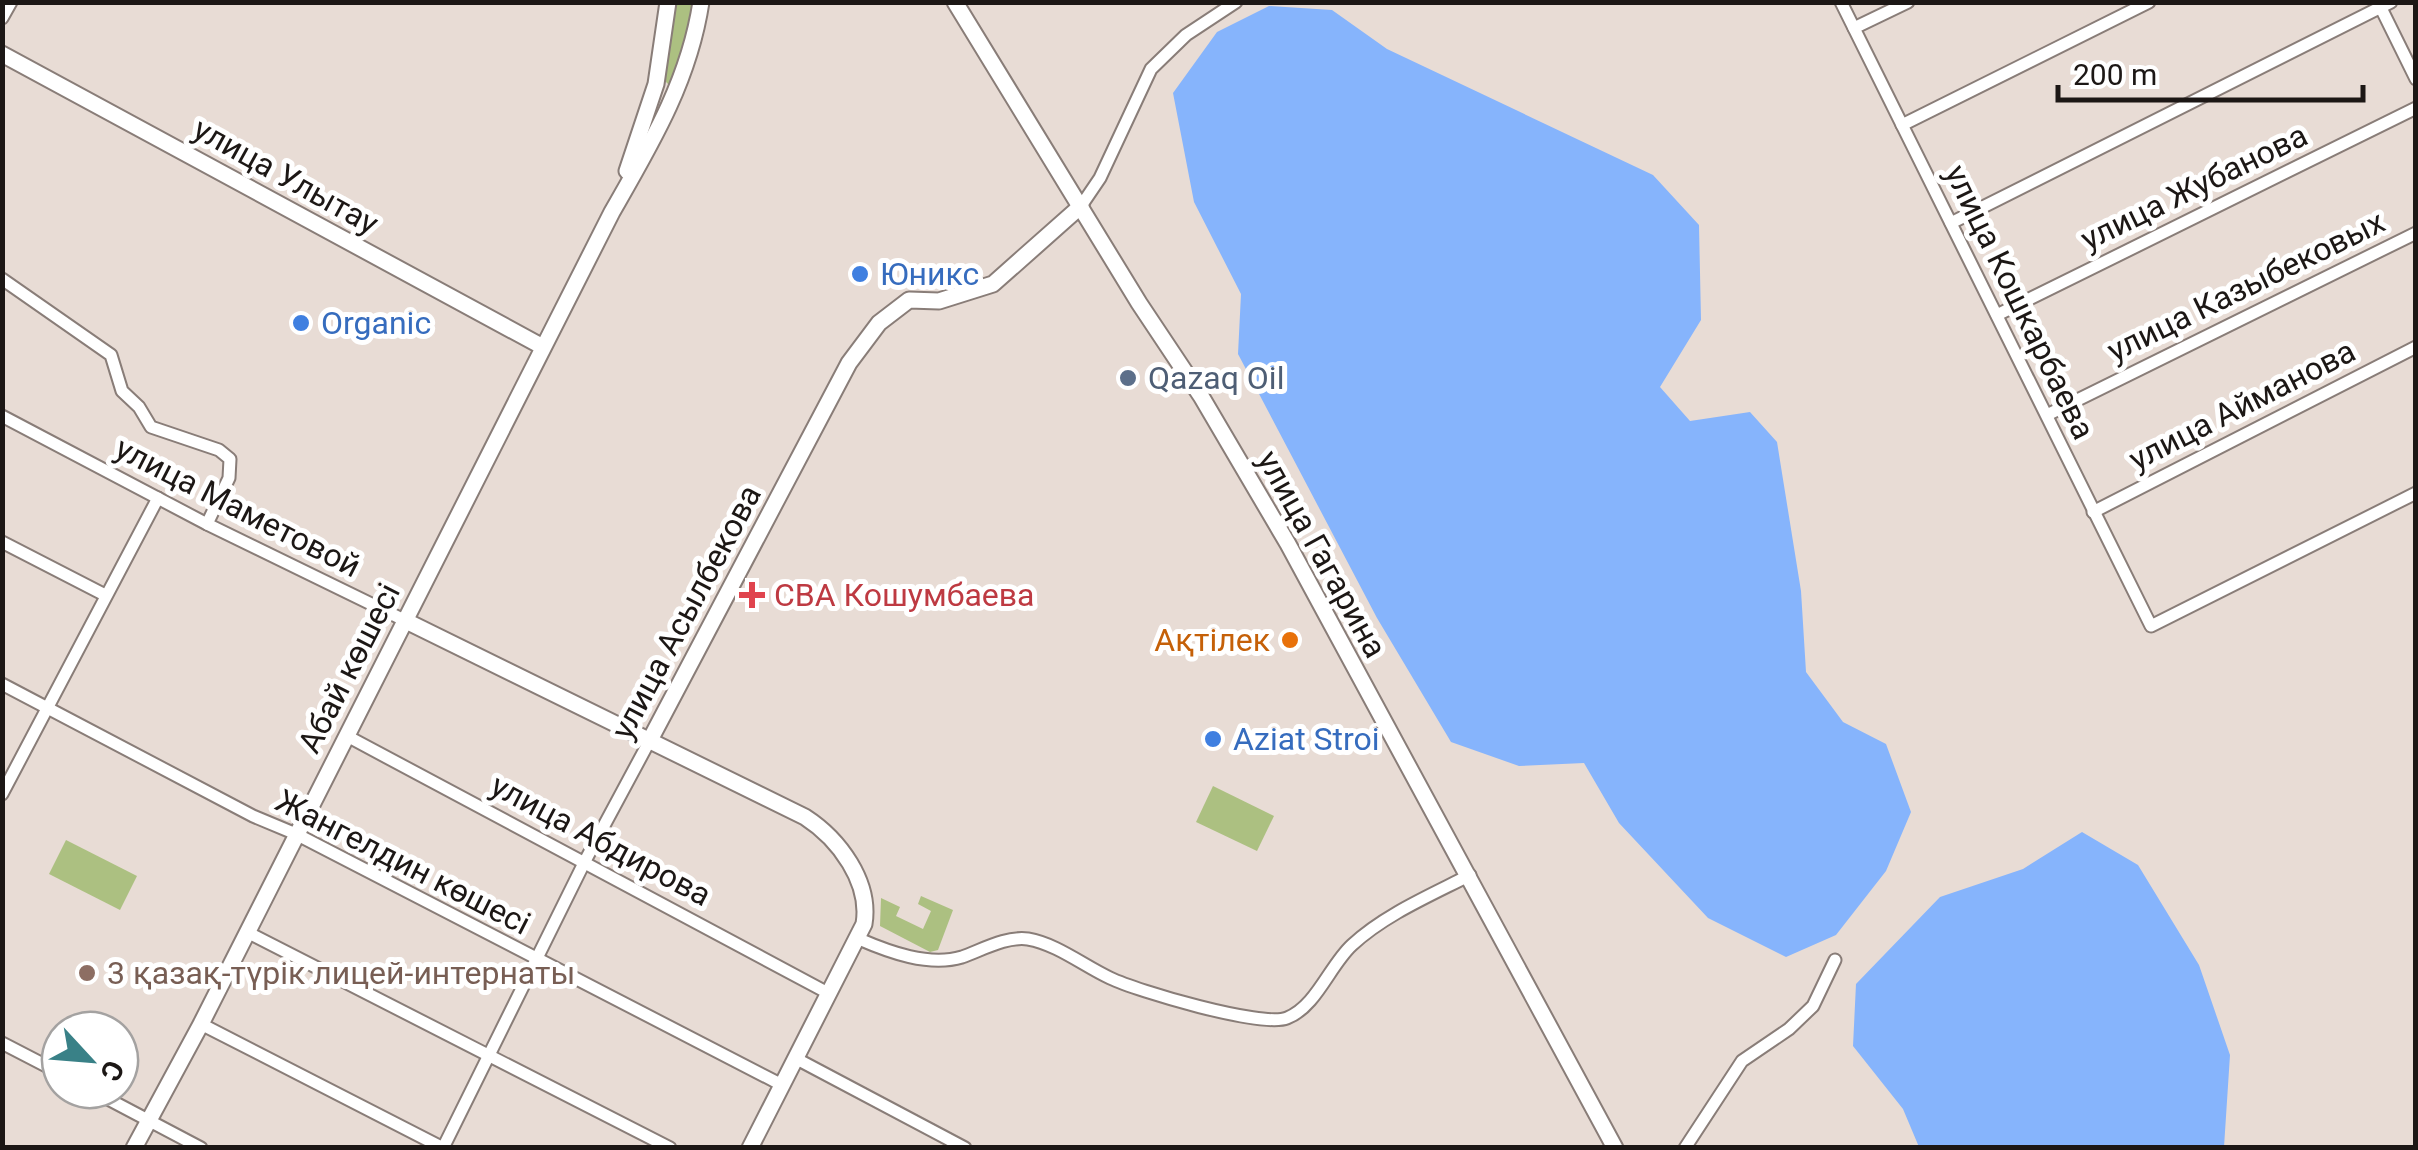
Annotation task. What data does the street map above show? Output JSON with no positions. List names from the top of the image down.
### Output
{
  "streets": {
    "main road": [
      "улица Улытау",
      "улица Маметовой",
      "улица Гагарина",
      "улица Асылбекова",
      "Абай көшесі"
    ],
    "street": [
      "улица Жубанова",
      "улица Казыбековых",
      "улица Кошкарбаева",
      "улица Айманова",
      "улица Абдирова",
      "Жангелдин көшесі"
    ]
  },
  "crossings": [
    ["улица Улытау", "Абай көшесі"],
    ["улица Жубанова", "улица Кошкарбаева"],
    ["улица Казыбековых", "улица Кошкарбаева"],
    ["улица Кошкарбаева", "улица Айманова"],
    ["улица Маметовой", "улица Асылбекова"],
    ["улица Маметовой", "Абай көшесі"],
    ["улица Гагарина", "улица Асылбекова"],
    ["улица Асылбекова", "улица Абдирова"],
    ["улица Асылбекова", "Жангелдин көшесі"],
    ["Абай көшесі", "улица Абдирова"],
    ["Абай көшесі", "Жангелдин көшесі"]
  ],
  "places": {
    "other": [
      "Юникс",
      "Organic",
      "Qazaq Oil",
      "Ақтілек",
      "Aziat Stroi",
      "3 қазақ-түрік лицей-интернаты"
    ],
    "health": ["СВА Кошумбаева"]
  },
  "scale_bar": "200 m",
  "north": "bottom right"
}
